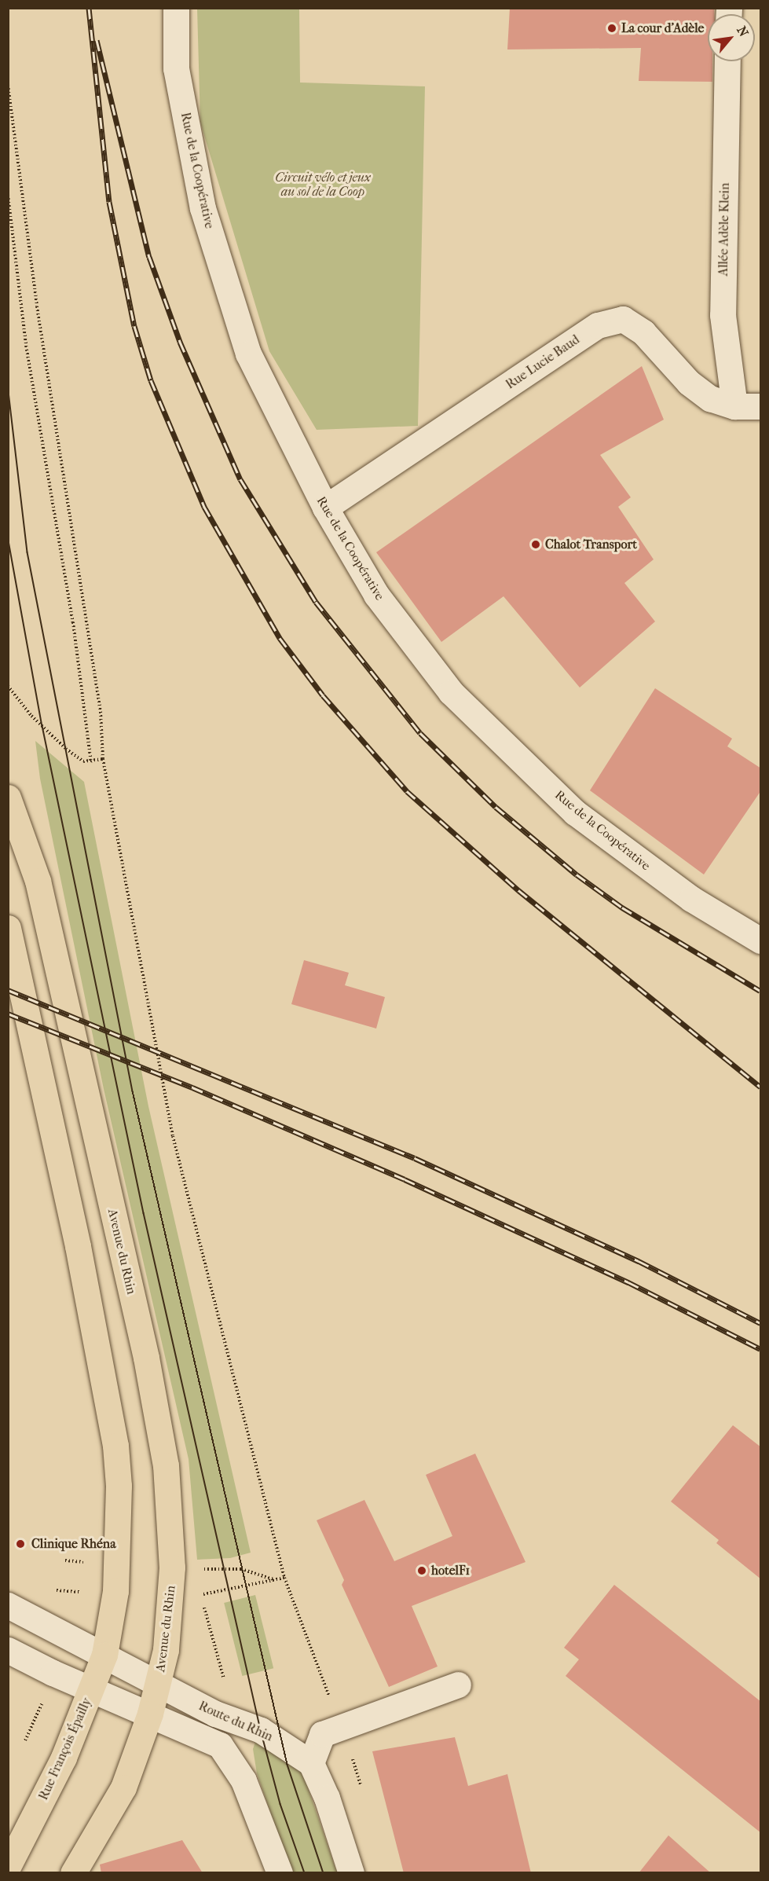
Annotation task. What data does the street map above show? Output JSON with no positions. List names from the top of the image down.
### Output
{
  "streets": {
    "main road": ["Avenue du Rhin", "Rue François Épailly"],
    "street": [
      "Rue de la Coopérative",
      "Allée Adèle Klein",
      "Rue Lucie Baud",
      "Route du Rhin"
    ]
  },
  "crossings": [
    ["Rue de la Coopérative", "Rue Lucie Baud"],
    ["Allée Adèle Klein", "Rue Lucie Baud"],
    ["Avenue du Rhin", "Route du Rhin"],
    ["Route du Rhin", "Rue François Épailly"]
  ],
  "parks": ["Circuit vélo et jeux au sol de la Coop"],
  "places": [
    "La cour d'Adèle",
    "Chalot Transport",
    "Clinique Rhéna",
    "hotelF1"
  ],
  "north": "top right"
}
